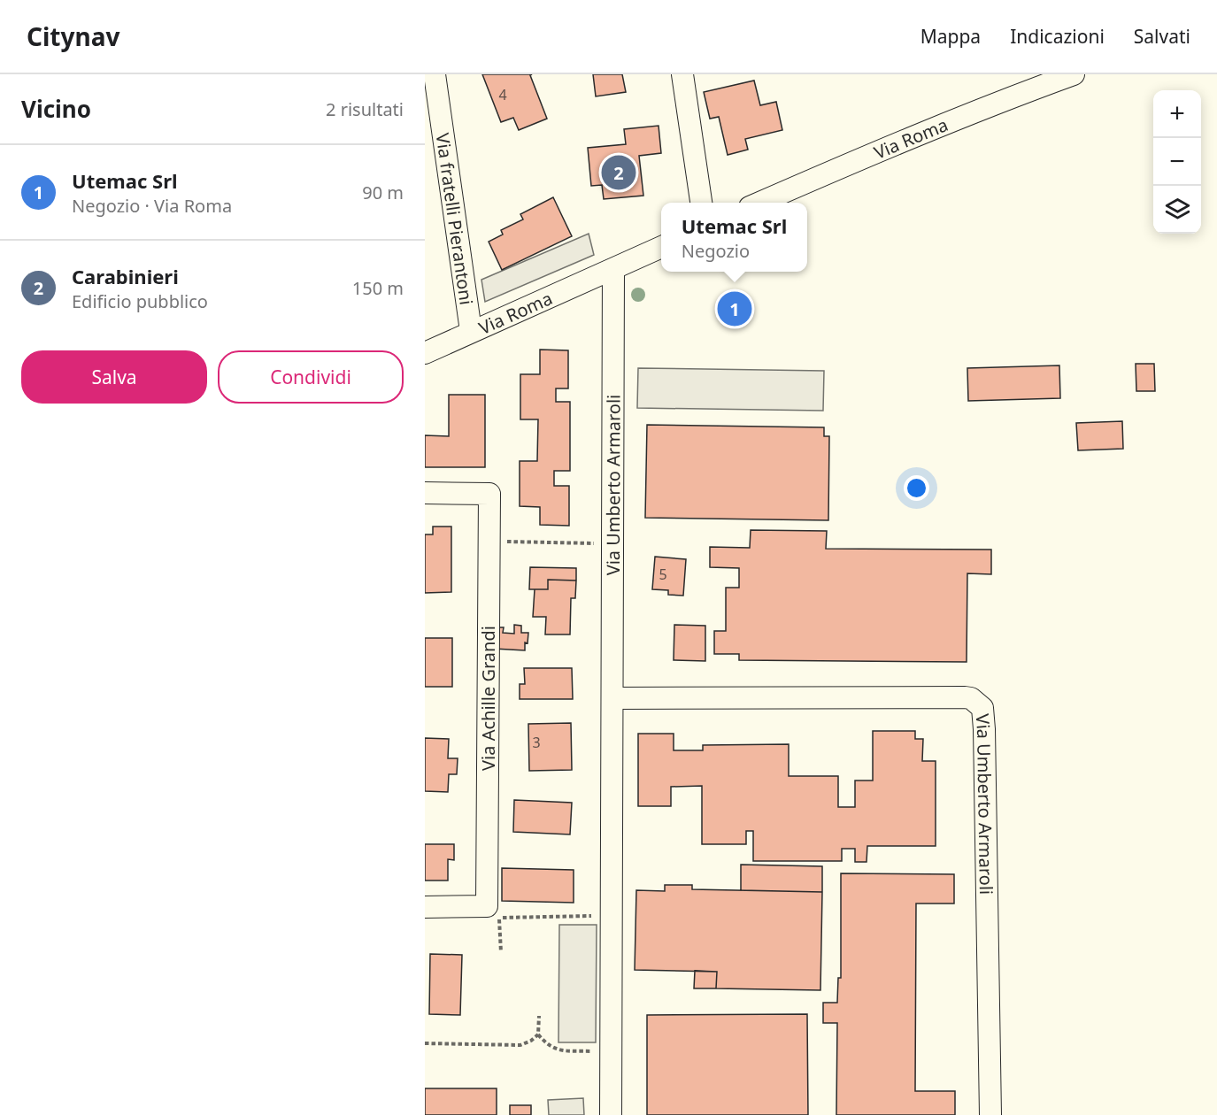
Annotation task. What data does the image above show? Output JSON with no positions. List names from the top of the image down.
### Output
{
  "streets": {
    "street": [
      "Via Roma",
      "Via fratelli Pierantoni",
      "Via Umberto Armaroli",
      "Via Achille Grandi"
    ]
  },
  "crossings": [
    ["Via Roma", "Via fratelli Pierantoni"],
    ["Via Roma", "Via Umberto Armaroli"]
  ],
  "house_numbers": ["4", "5", "3"],
  "page": {
    "header": "Citynav",
    "nav": ["Mappa", "Indicazioni", "Salvati"],
    "heading": ["Vicino", "2 risultati"],
    "map_buttons": ["+", "−"],
    "list": [
      {
        "mark": "1",
        "name": "Utemac Srl",
        "note": "Negozio · Via Roma",
        "value": "90 m"
      },
      {
        "mark": "2",
        "name": "Carabinieri",
        "note": "Edificio pubblico",
        "value": "150 m"
      }
    ],
    "pins": ["2", "1"],
    "popup": ["Utemac Srl", "Negozio"],
    "buttons": ["Salva", "Condividi"]
  }
}
